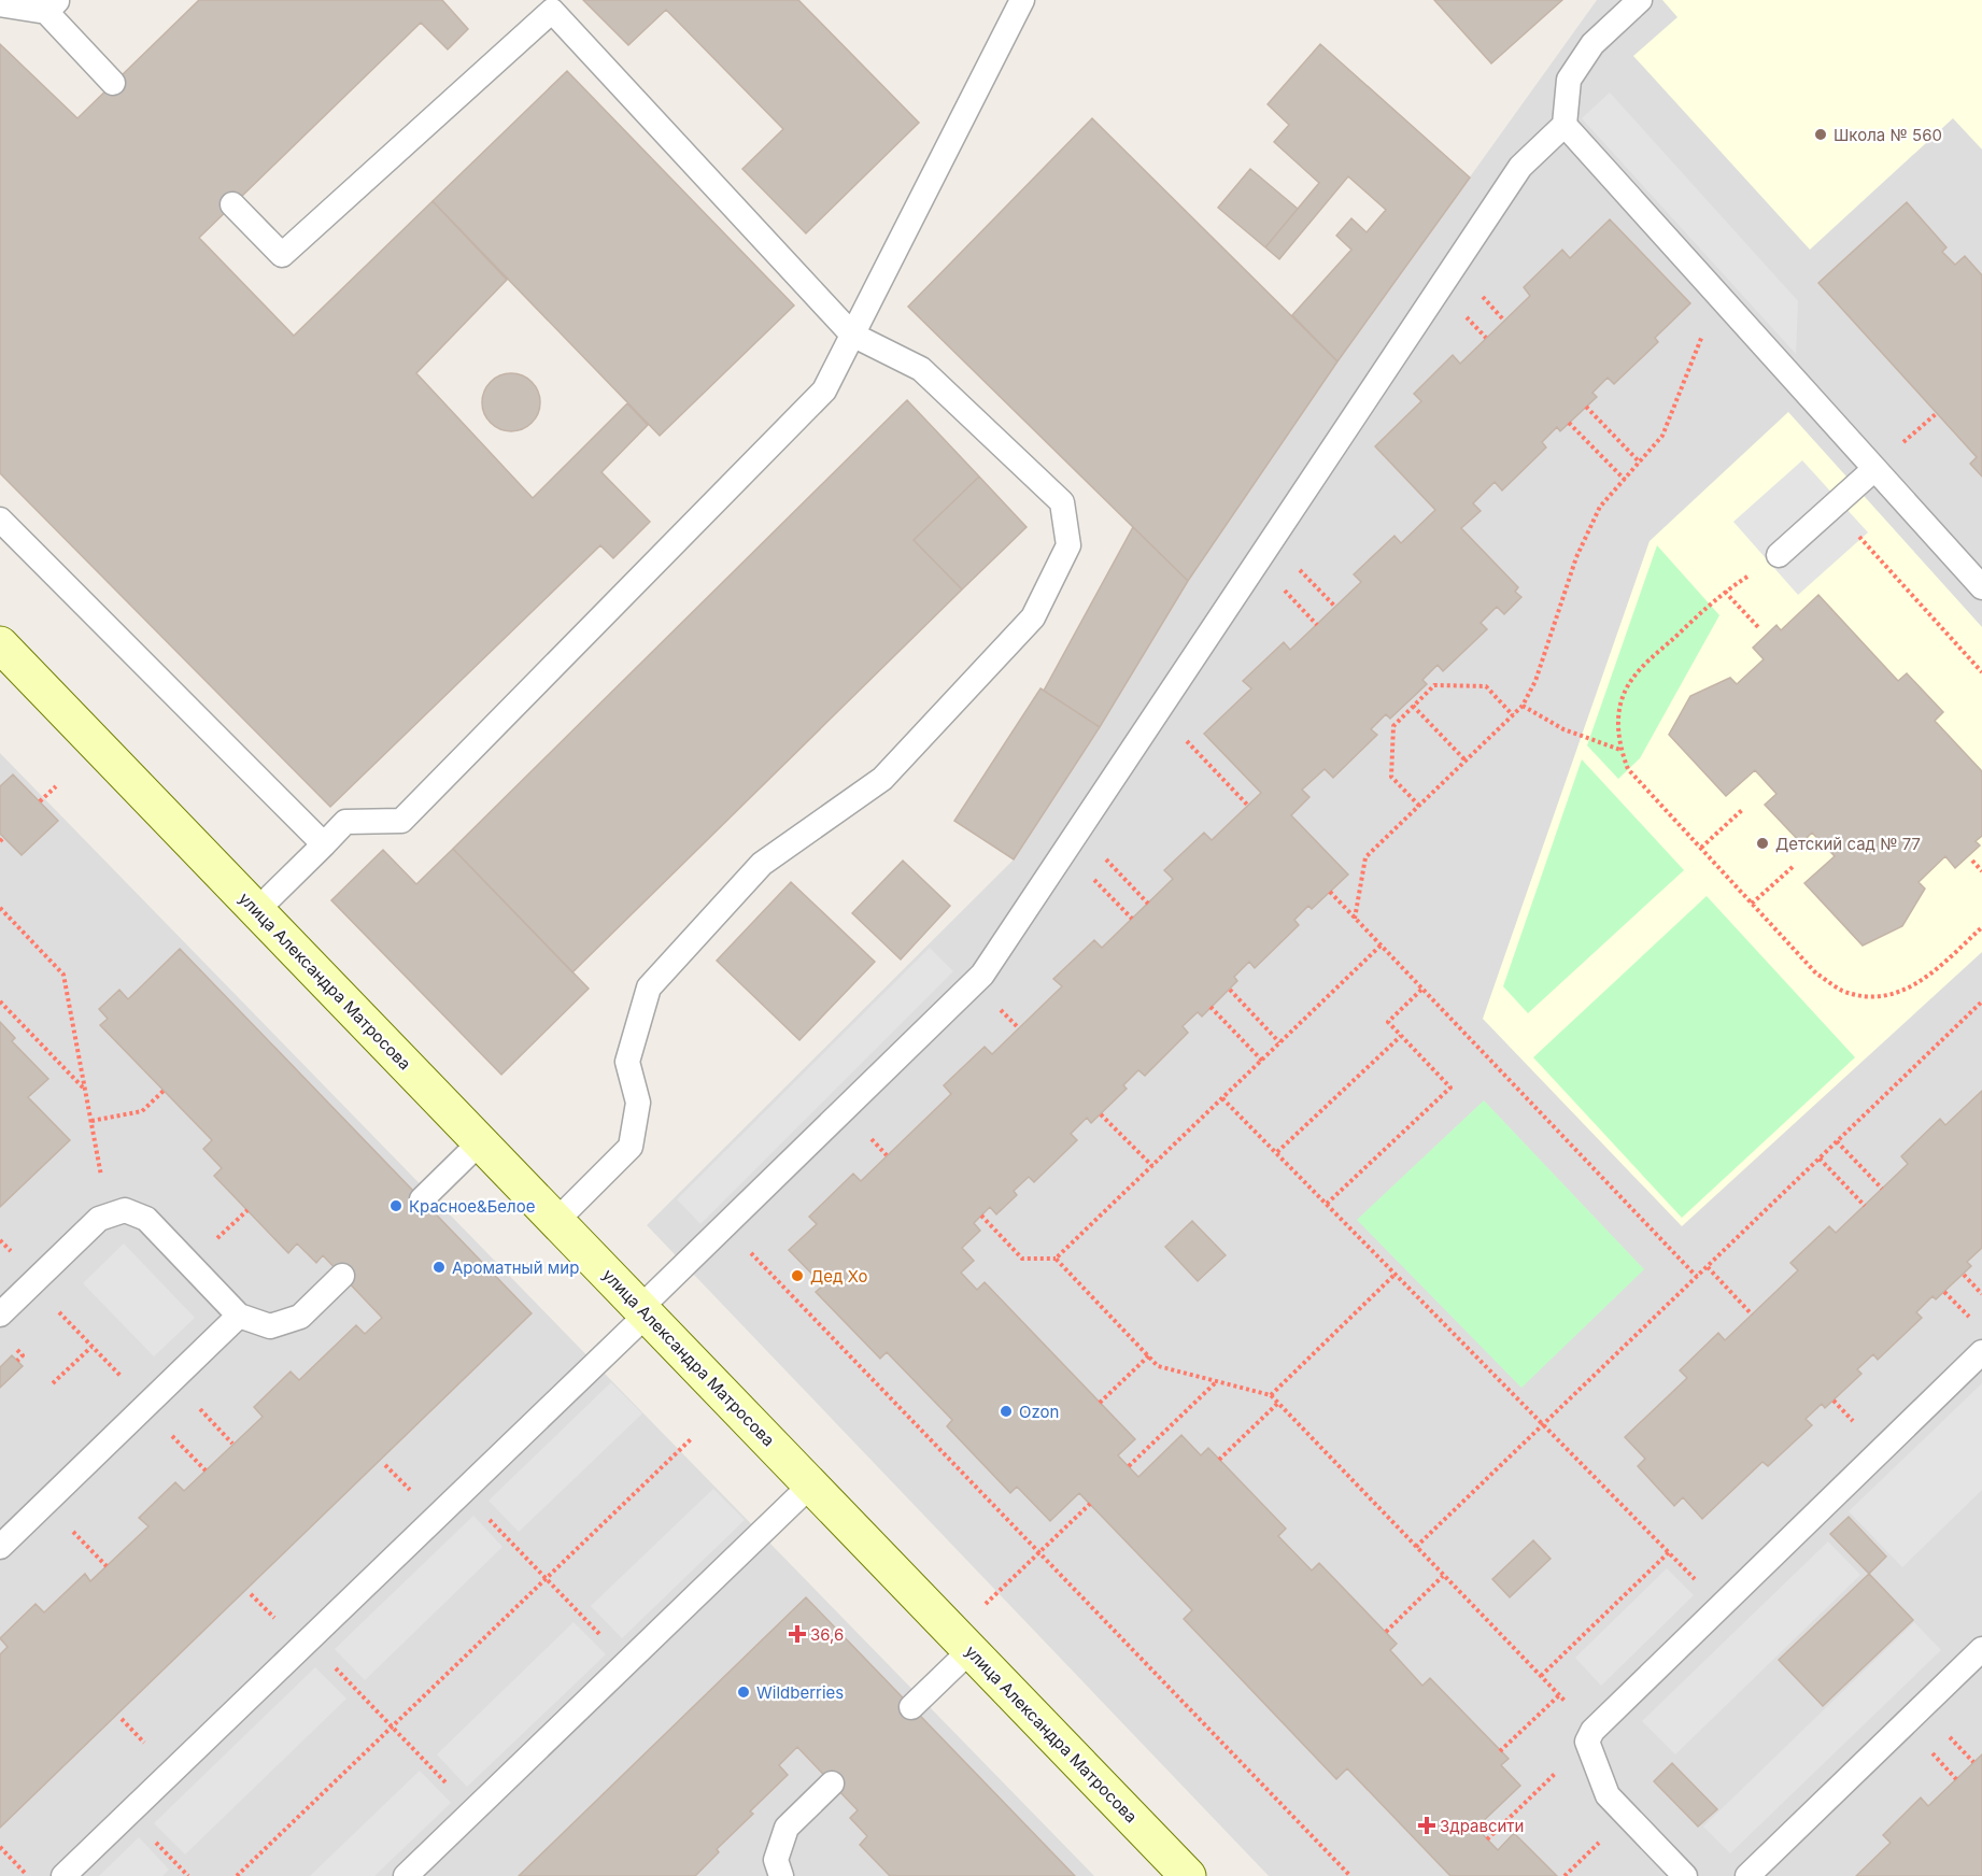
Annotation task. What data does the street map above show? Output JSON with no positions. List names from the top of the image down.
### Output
{
  "streets": {
    "street": ["улица Александра Матросова"]
  },
  "places": {
    "other": [
      "Школа № 560",
      "Детский сад № 77",
      "Красное&Белое",
      "Ароматный мир",
      "Дед Хо",
      "Ozon",
      "Wildberries"
    ],
    "health": ["36,6", "Здравсити"]
  }
}
